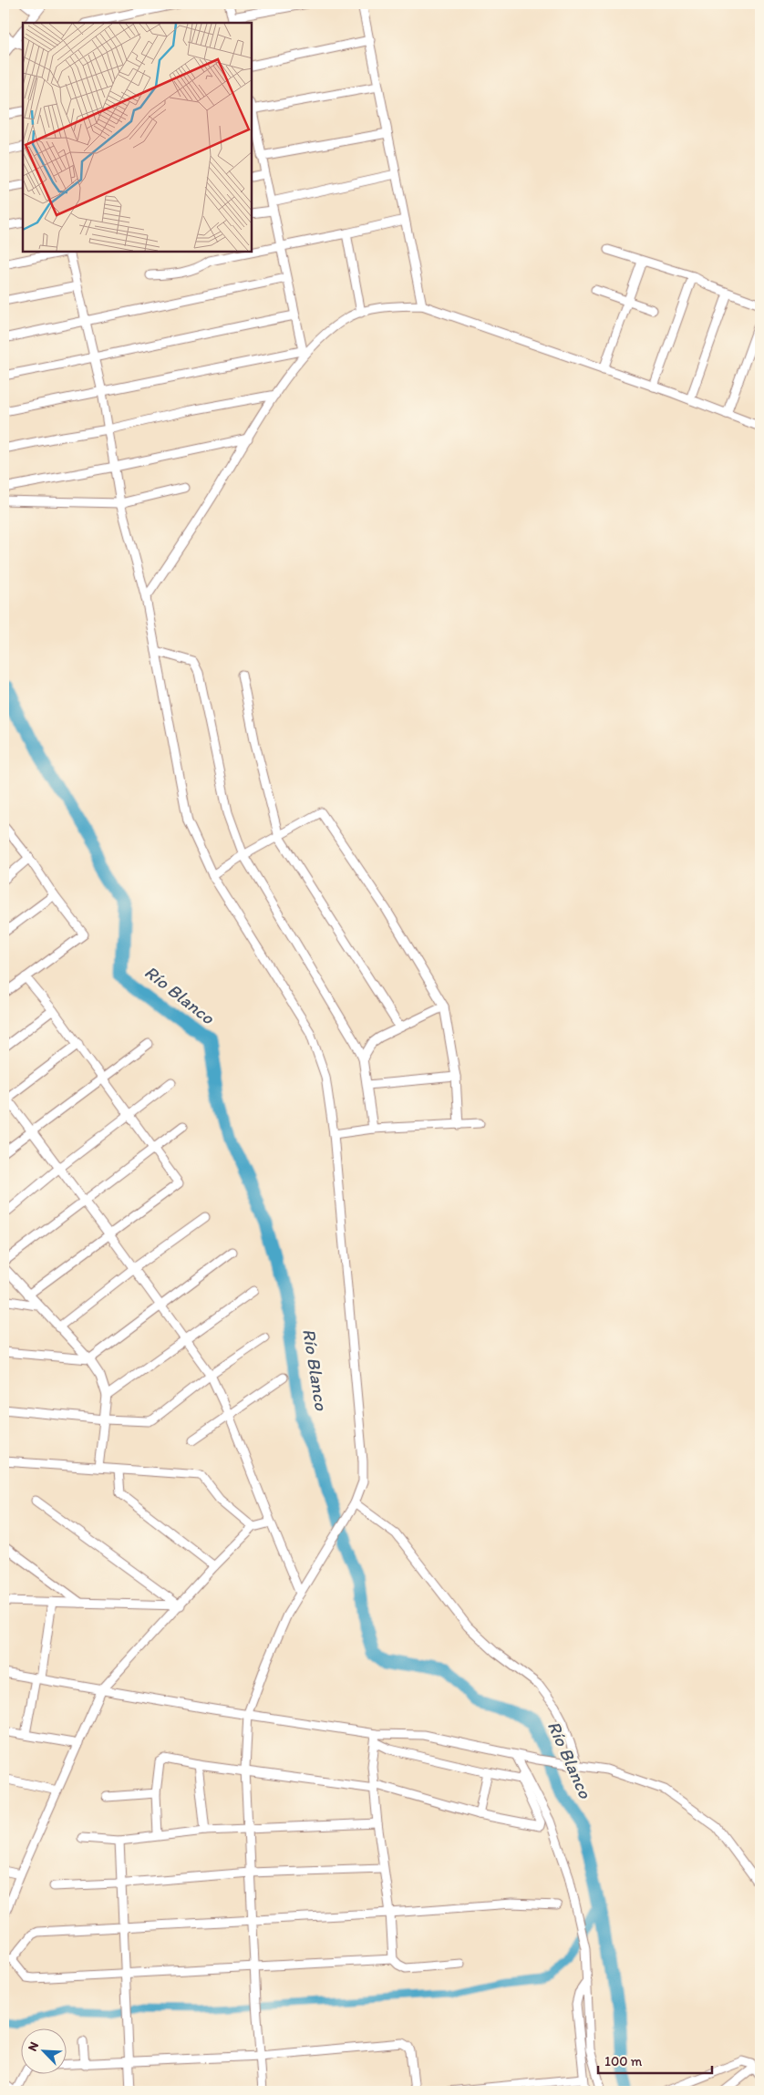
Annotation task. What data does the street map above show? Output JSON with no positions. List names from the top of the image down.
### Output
{
  "water": ["Río Blanco"],
  "scale_bar": "100 m",
  "north": "top left"
}
